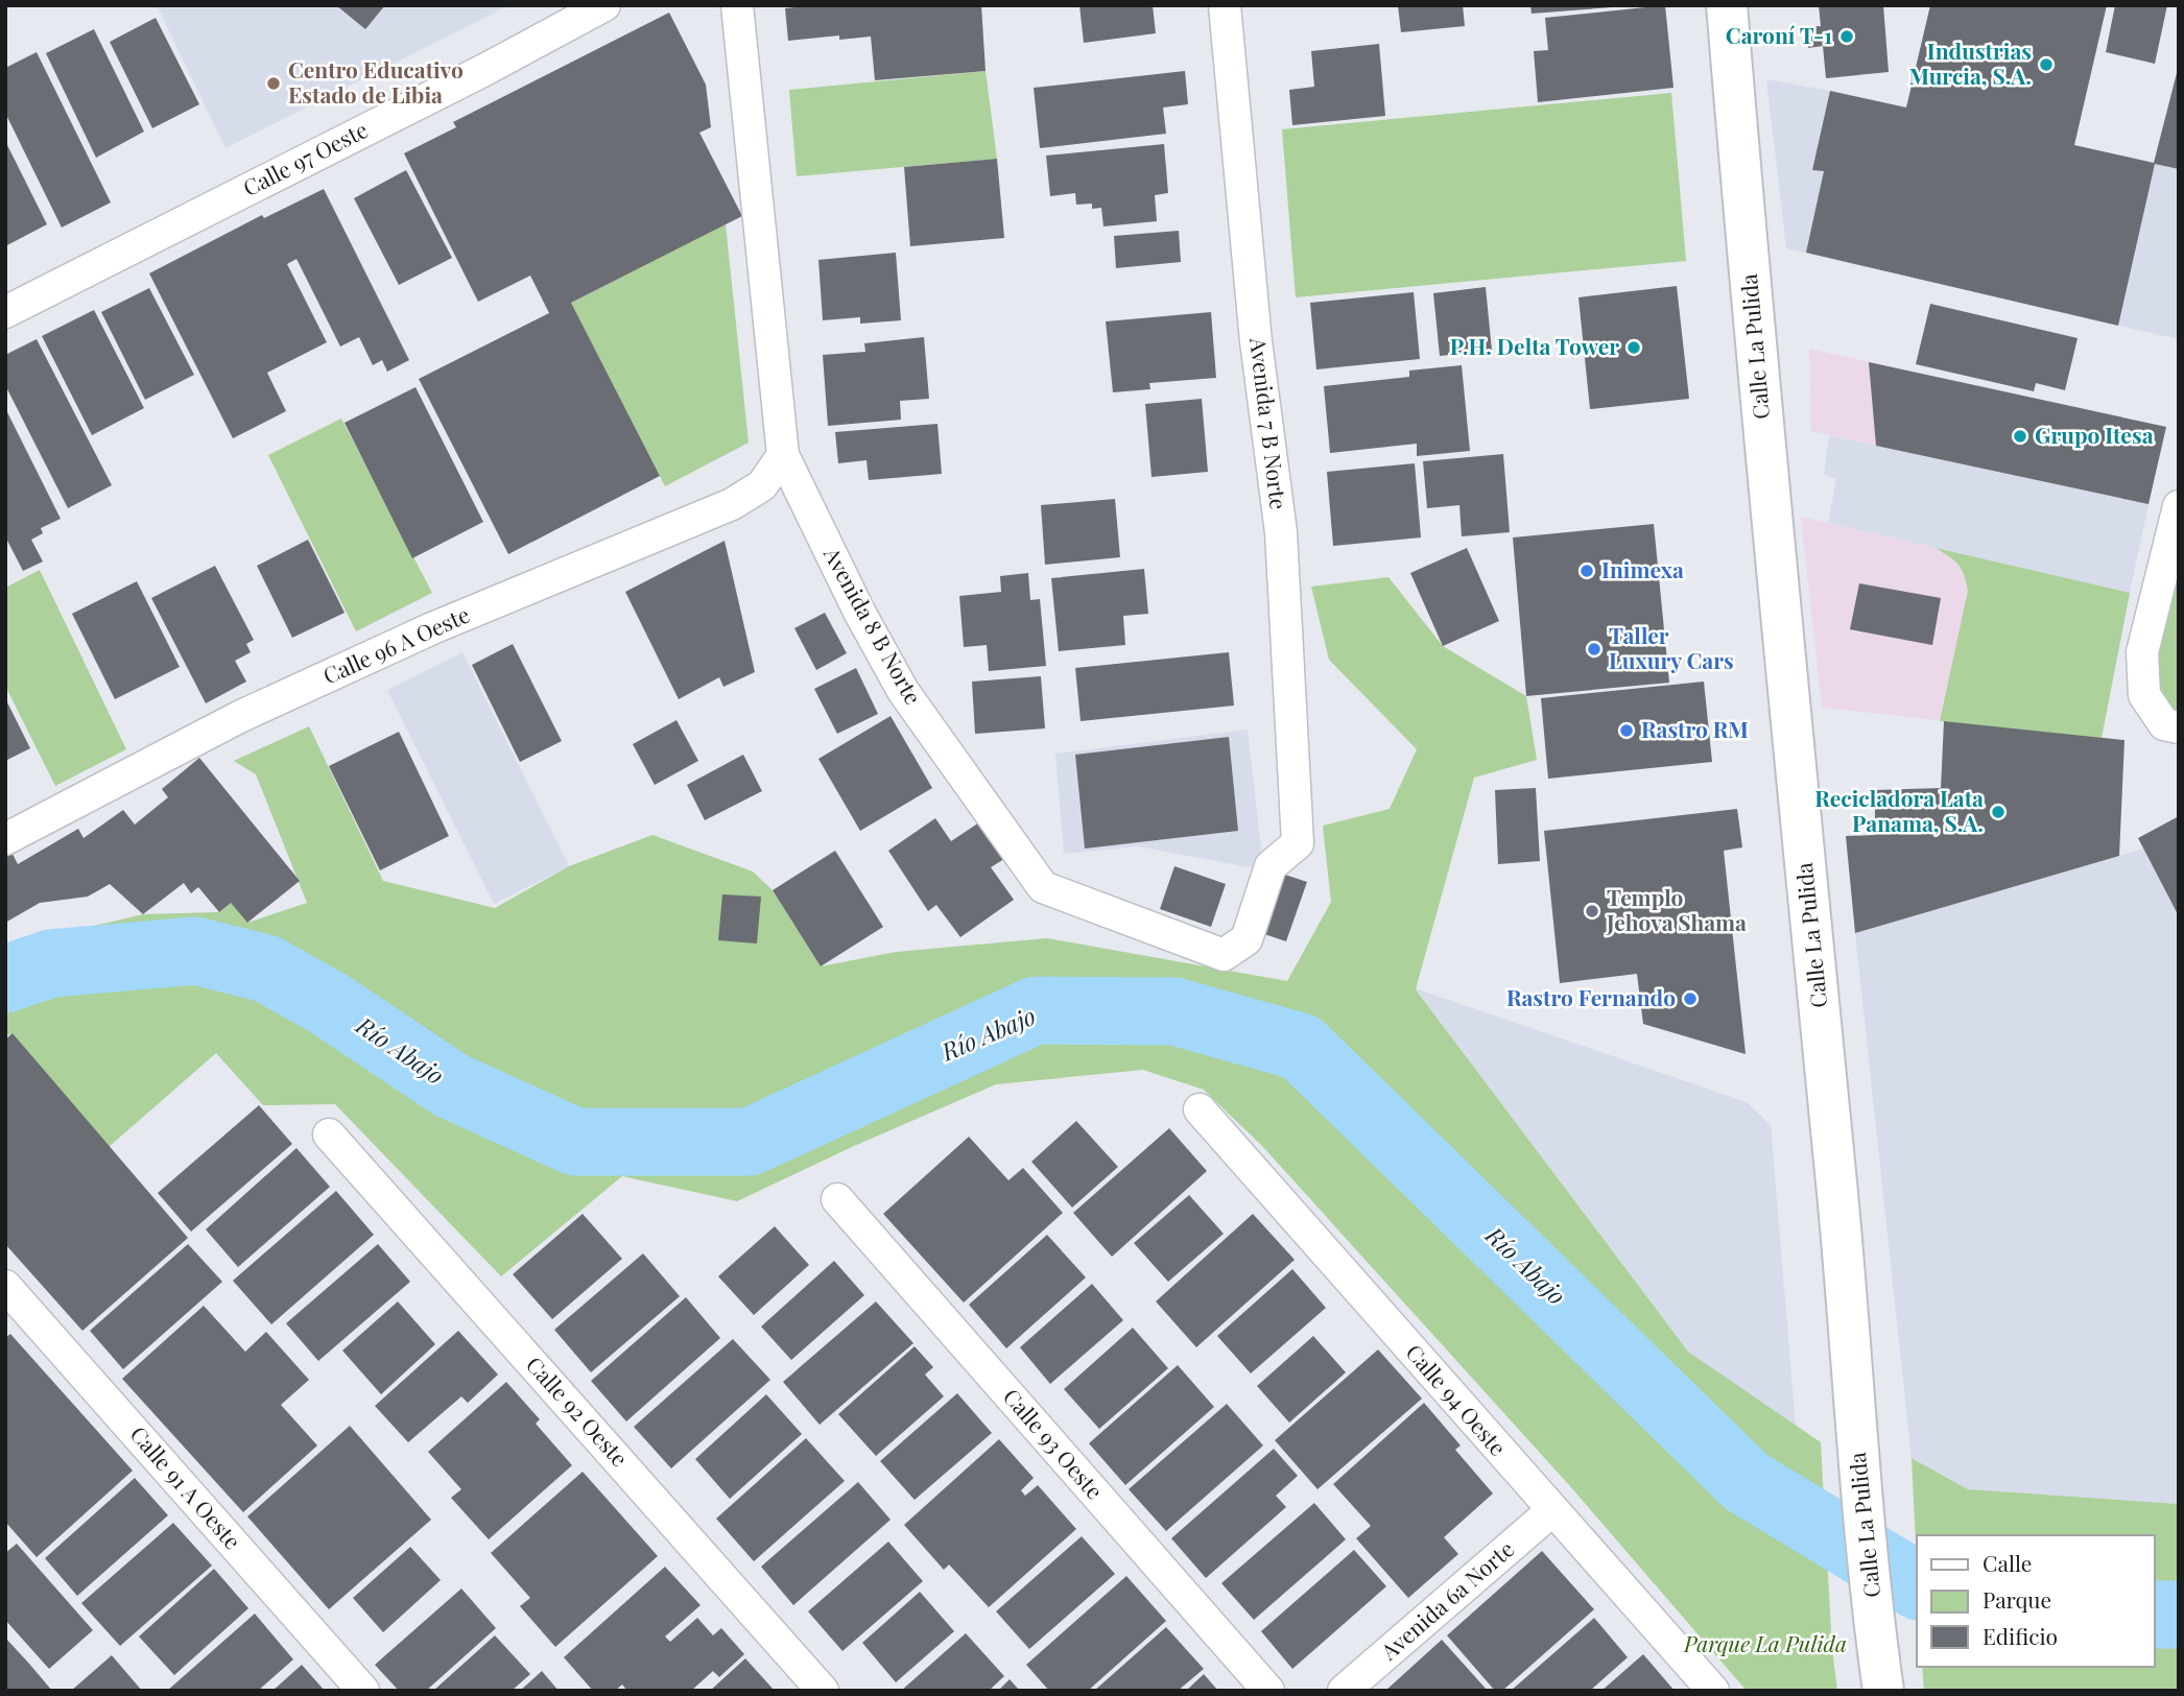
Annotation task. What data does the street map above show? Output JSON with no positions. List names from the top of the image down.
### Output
{
  "streets": {
    "main road": ["Calle La Pulida"],
    "street": [
      "Calle 97 Oeste",
      "Avenida 7 B Norte",
      "Avenida 8 B Norte",
      "Calle 96 A Oeste",
      "Calle 94 Oeste",
      "Calle 92 Oeste",
      "Calle 93 Oeste",
      "Calle 91 A Oeste",
      "Avenida 6a Norte"
    ]
  },
  "crossings": [
    ["Avenida 7 B Norte", "Avenida 8 B Norte"],
    ["Avenida 8 B Norte", "Calle 96 A Oeste"],
    ["Calle 94 Oeste", "Avenida 6a Norte"]
  ],
  "water": ["Río Abajo"],
  "parks": ["Parque La Pulida"],
  "places": [
    "Caroní T-1",
    "Industrias Murcia, S.A.",
    "Centro Educativo Estado de Libia",
    "P.H. Delta Tower",
    "Grupo Itesa",
    "Inimexa",
    "Taller Luxury Cars",
    "Rastro RM",
    "Recicladora Lata Panama, S.A.",
    "Templo Jehova Shama",
    "Rastro Fernando"
  ],
  "legend": ["Calle", "Parque", "Edificio"]
}
